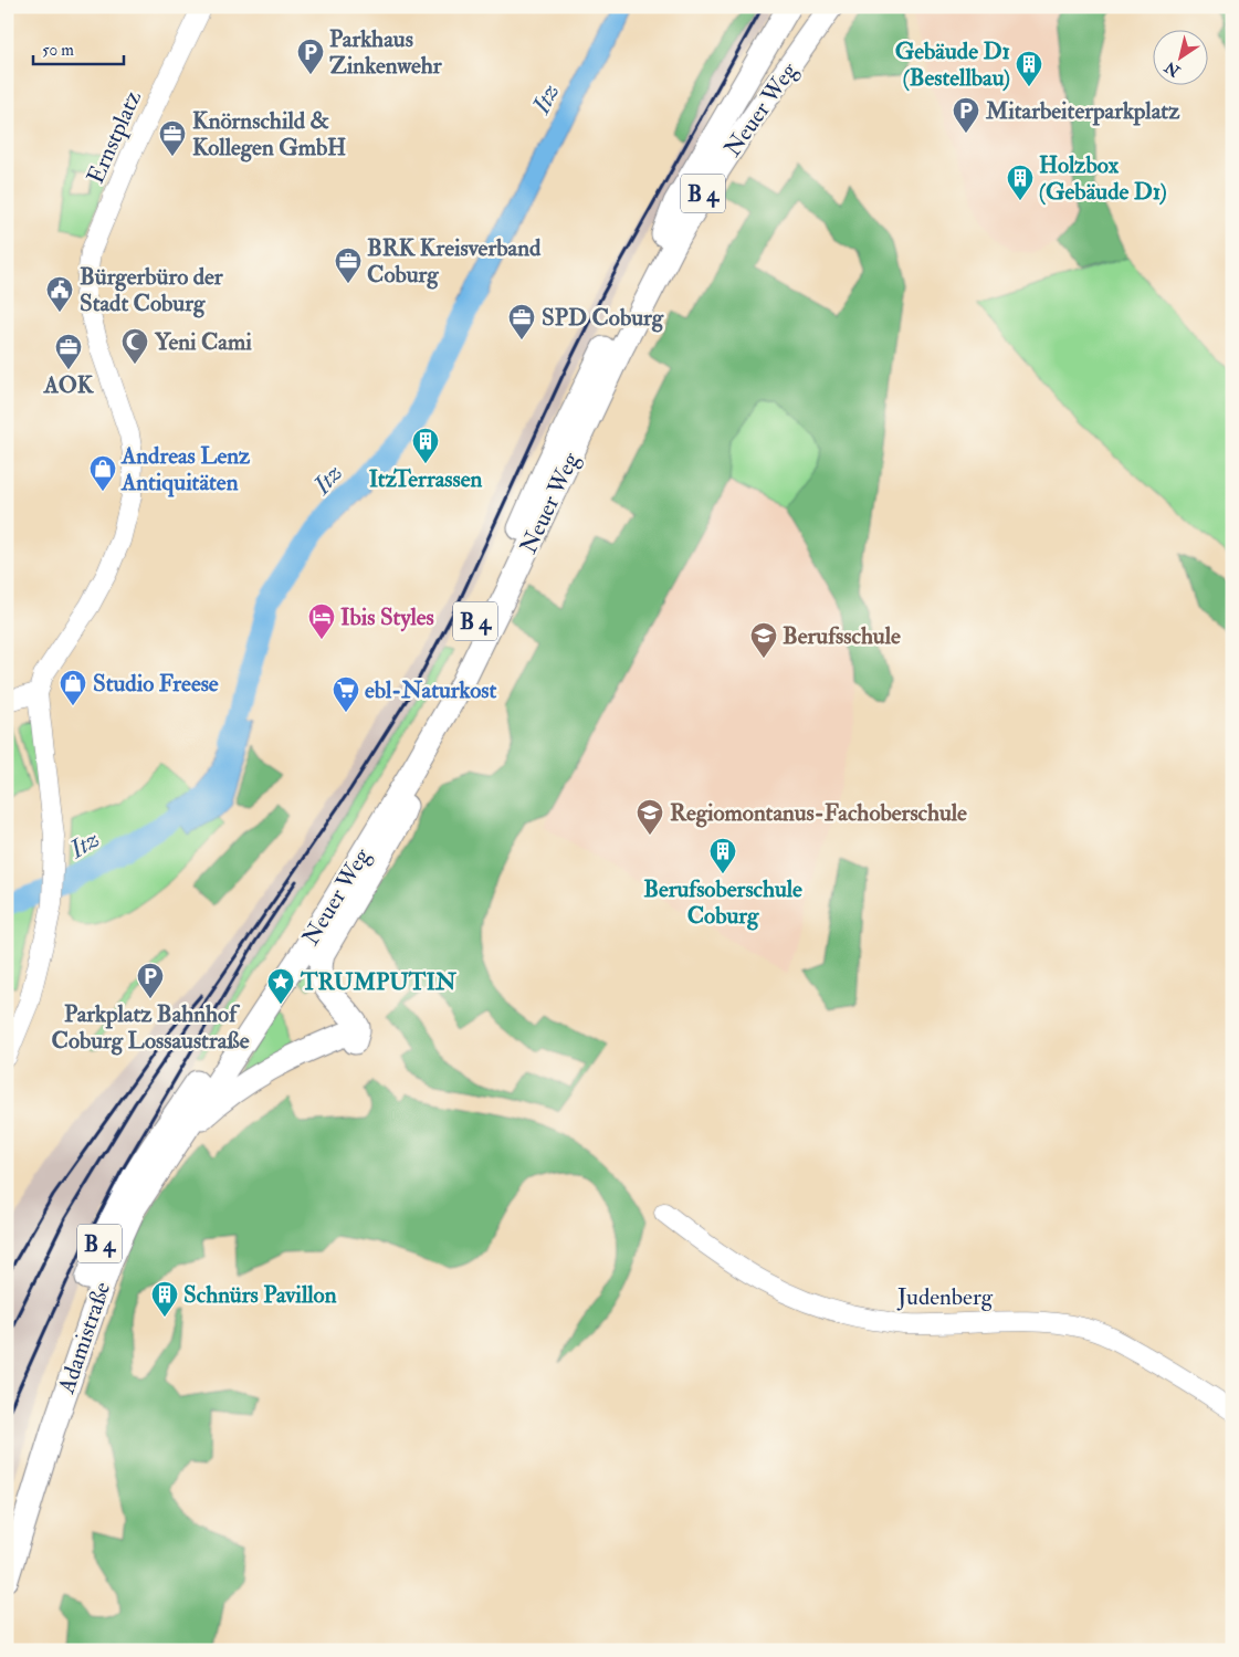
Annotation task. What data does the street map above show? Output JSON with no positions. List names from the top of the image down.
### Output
{
  "streets": {
    "highway": ["Neuer Weg", "B 4", "Adamistraße"],
    "street": ["Ernstplatz", "Judenberg"]
  },
  "crossings": [
    ["Neuer Weg", "B 4"],
    ["Neuer Weg", "Adamistraße"],
    ["B 4", "Adamistraße"]
  ],
  "water": ["Itz"],
  "places": {
    "parking": ["Parkhaus Zinkenwehr", "Mitarbeiterparkplatz", "Parkplatz Bahnhof Coburg Lossaustraße"],
    "building": [
      "Gebäude D1 (Bestellbau)",
      "Holzbox (Gebäude D1)",
      "ItzTerrassen",
      "Berufsoberschule Coburg",
      "Schnürs Pavillon"
    ],
    "office": [
      "Knörnschild & Kollegen GmbH",
      "BRK Kreisverband Coburg",
      "SPD Coburg",
      "AOK"
    ],
    "public building": ["Bürgerbüro der Stadt Coburg"],
    "mosque": ["Yeni Cami"],
    "shop": ["Andreas Lenz Antiquitäten", "Studio Freese"],
    "hotel": ["Ibis Styles"],
    "school or university": ["Berufsschule", "Regiomontanus-Fachoberschule"],
    "supermarket": ["ebl-Naturkost"],
    "place": ["TRUMPUTIN"]
  },
  "scale_bar": "50 m",
  "north": "bottom left"
}
